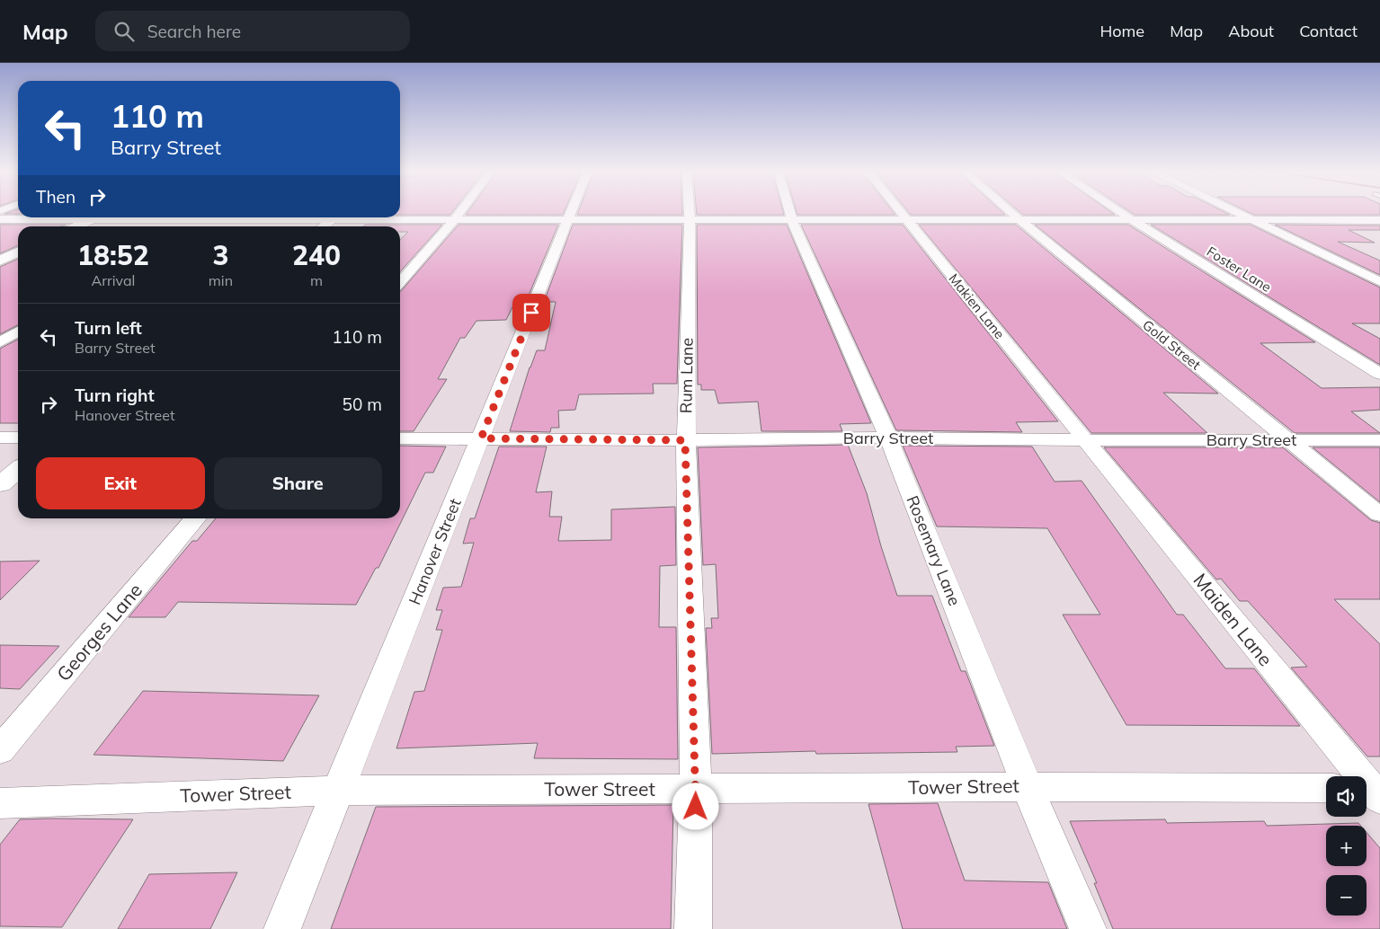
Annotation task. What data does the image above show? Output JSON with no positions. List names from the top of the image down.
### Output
{
  "streets": {
    "street": [
      "Foster Lane",
      "Makien Lane",
      "Gold Street",
      "Rum Lane",
      "Barry Street",
      "Rosemary Lane",
      "Hanover Street",
      "Maiden Lane",
      "Georges Lane",
      "Tower Street"
    ]
  },
  "crossings": [
    ["Makien Lane", "Barry Street"],
    ["Makien Lane", "Maiden Lane"],
    ["Gold Street", "Barry Street"],
    ["Rum Lane", "Barry Street"],
    ["Rum Lane", "Tower Street"],
    ["Barry Street", "Rosemary Lane"],
    ["Barry Street", "Hanover Street"],
    ["Barry Street", "Maiden Lane"],
    ["Rosemary Lane", "Tower Street"],
    ["Hanover Street", "Tower Street"]
  ],
  "page": {
    "header": "Map",
    "search": "Search here",
    "nav": [
      "Home",
      "Map",
      "About",
      "Contact"
    ],
    "turn": ["110 m", "Barry Street"],
    "then": "Then",
    "eta": [
      "18:52",
      "Arrival",
      "3",
      "min",
      "240",
      "m"
    ],
    "list": [
      {
        "name": "Turn left",
        "note": "Barry Street",
        "value": "110 m"
      },
      {
        "name": "Turn right",
        "note": "Hanover Street",
        "value": "50 m"
      }
    ],
    "buttons": ["Exit", "Share"],
    "map_buttons": ["+", "−"]
  }
}
